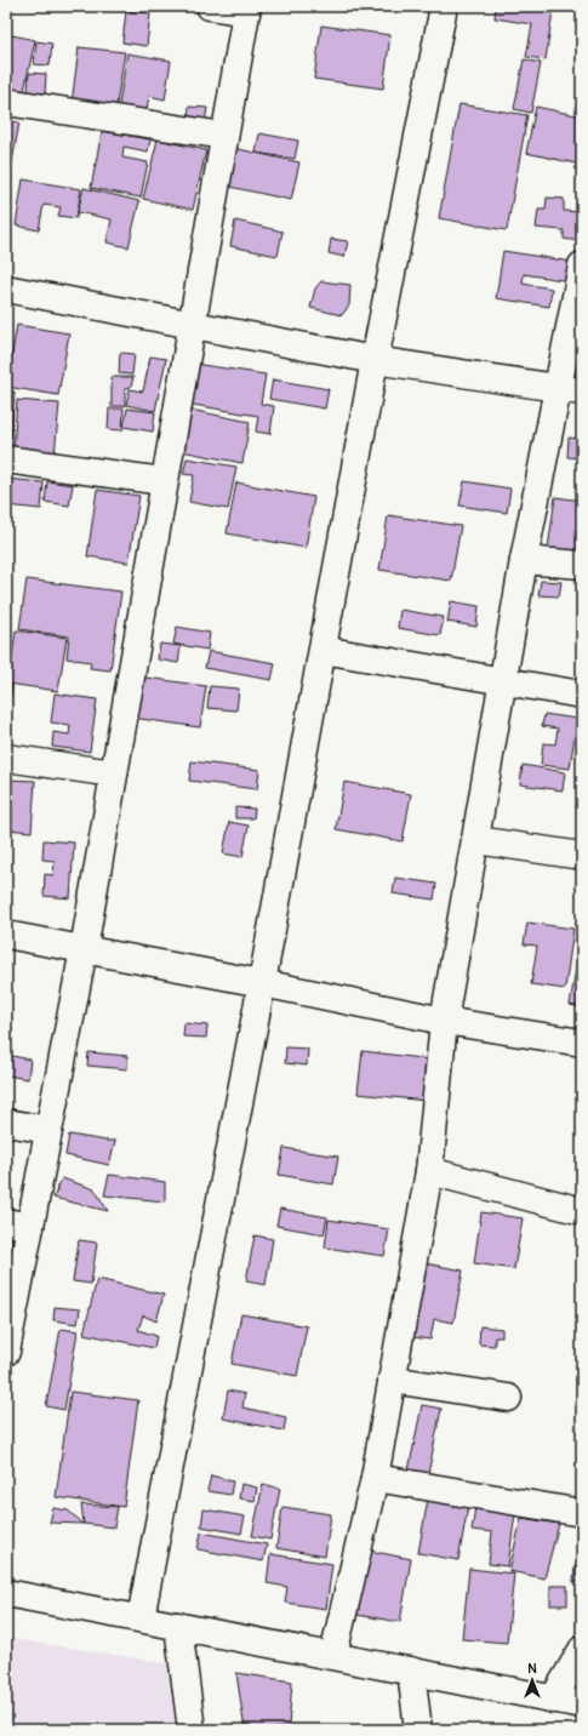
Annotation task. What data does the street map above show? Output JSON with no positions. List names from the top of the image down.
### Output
{
  "north": "top"
}
